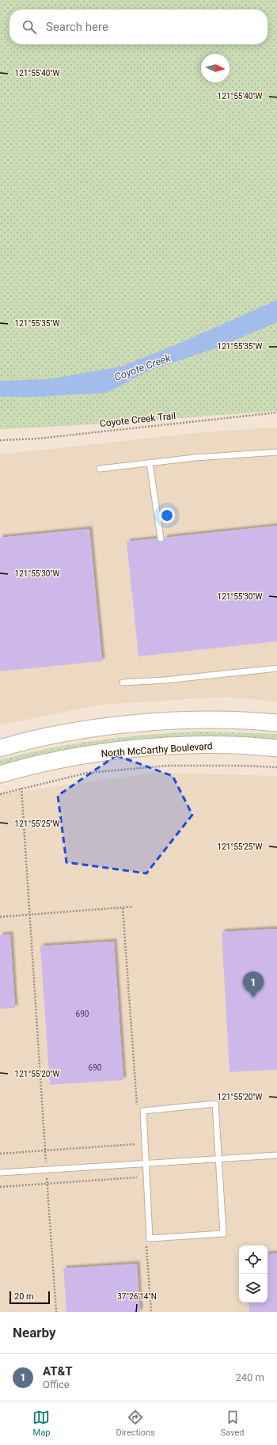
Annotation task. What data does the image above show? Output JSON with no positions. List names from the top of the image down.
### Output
{
  "streets": {
    "main road": ["North McCarthy Boulevard"],
    "path": ["Coyote Creek Trail"]
  },
  "water": ["Coyote Creek"],
  "house_numbers": ["690", "690"],
  "scale_bar": "20 m",
  "north": "right",
  "page": {
    "search": "Search here",
    "pins": "1",
    "scale": "20 m",
    "heading": "Nearby",
    "list": [
      {
        "mark": "1",
        "name": "AT&T",
        "note": "Office",
        "value": "240 m"
      }
    ],
    "nav": ["Map", "Directions", "Saved"]
  },
  "coordinates": [
    "121°55'40\"W",
    "121°55'35\"W",
    "121°55'30\"W",
    "121°55'25\"W",
    "121°55'20\"W",
    "37°26'14\"N"
  ]
}
